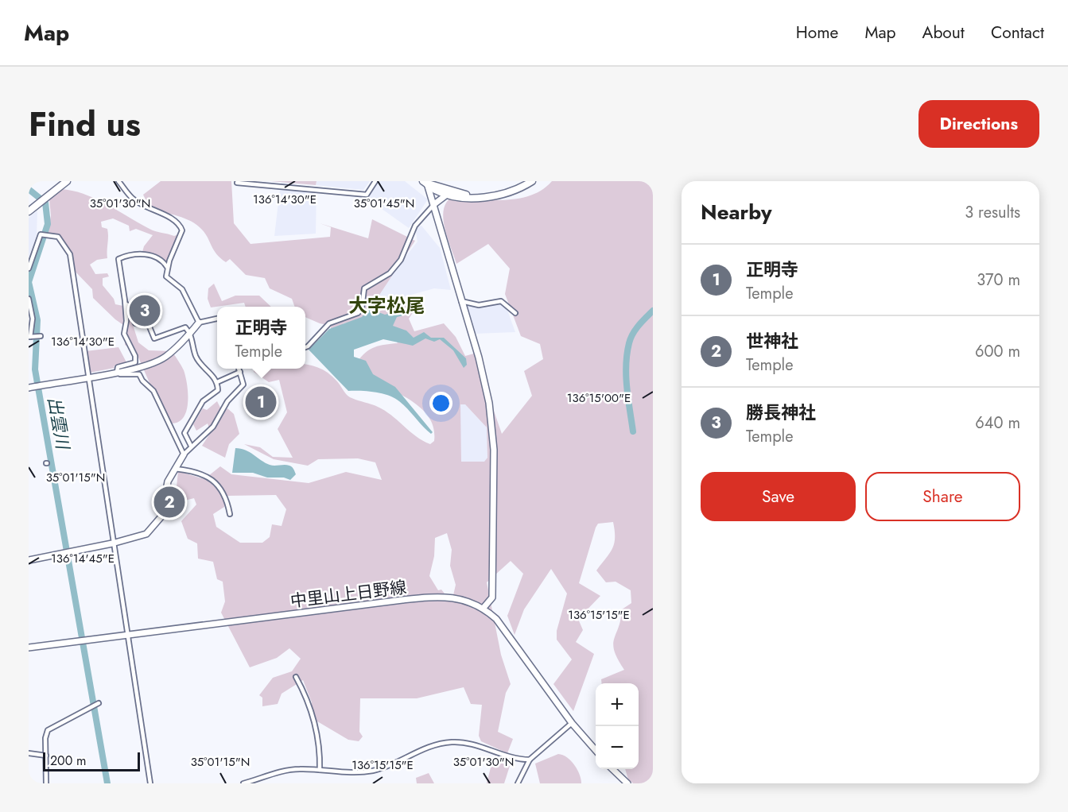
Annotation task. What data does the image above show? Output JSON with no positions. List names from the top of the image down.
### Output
{
  "streets": {
    "street": ["中里山上日野線"]
  },
  "districts": ["大字松尾"],
  "water": ["出雲川"],
  "scale_bar": "200 m",
  "page": {
    "header": "Map",
    "nav": [
      "Home",
      "Map",
      "About",
      "Contact"
    ],
    "title": "Find us",
    "buttons": [
      "Directions",
      ["Save", "Share"]
    ],
    "heading": ["Nearby", "3 results"],
    "list": [
      {
        "mark": "1",
        "name": "正明寺",
        "note": "Temple",
        "value": "370 m"
      },
      {
        "mark": "2",
        "name": "世神社",
        "note": "Temple",
        "value": "600 m"
      },
      {
        "mark": "3",
        "name": "勝長神社",
        "note": "Temple",
        "value": "640 m"
      }
    ],
    "pins": ["3", "1", "2"],
    "popup": ["正明寺", "Temple"],
    "map_buttons": ["+", "−"],
    "scale": "200 m"
  },
  "coordinates": [
    "136°14'30\"E",
    "35°01'45\"N",
    "35°01'30\"N",
    "136°15'00\"E",
    "35°01'15\"N",
    "136°14'45\"E",
    "136°15'15\"E"
  ]
}
